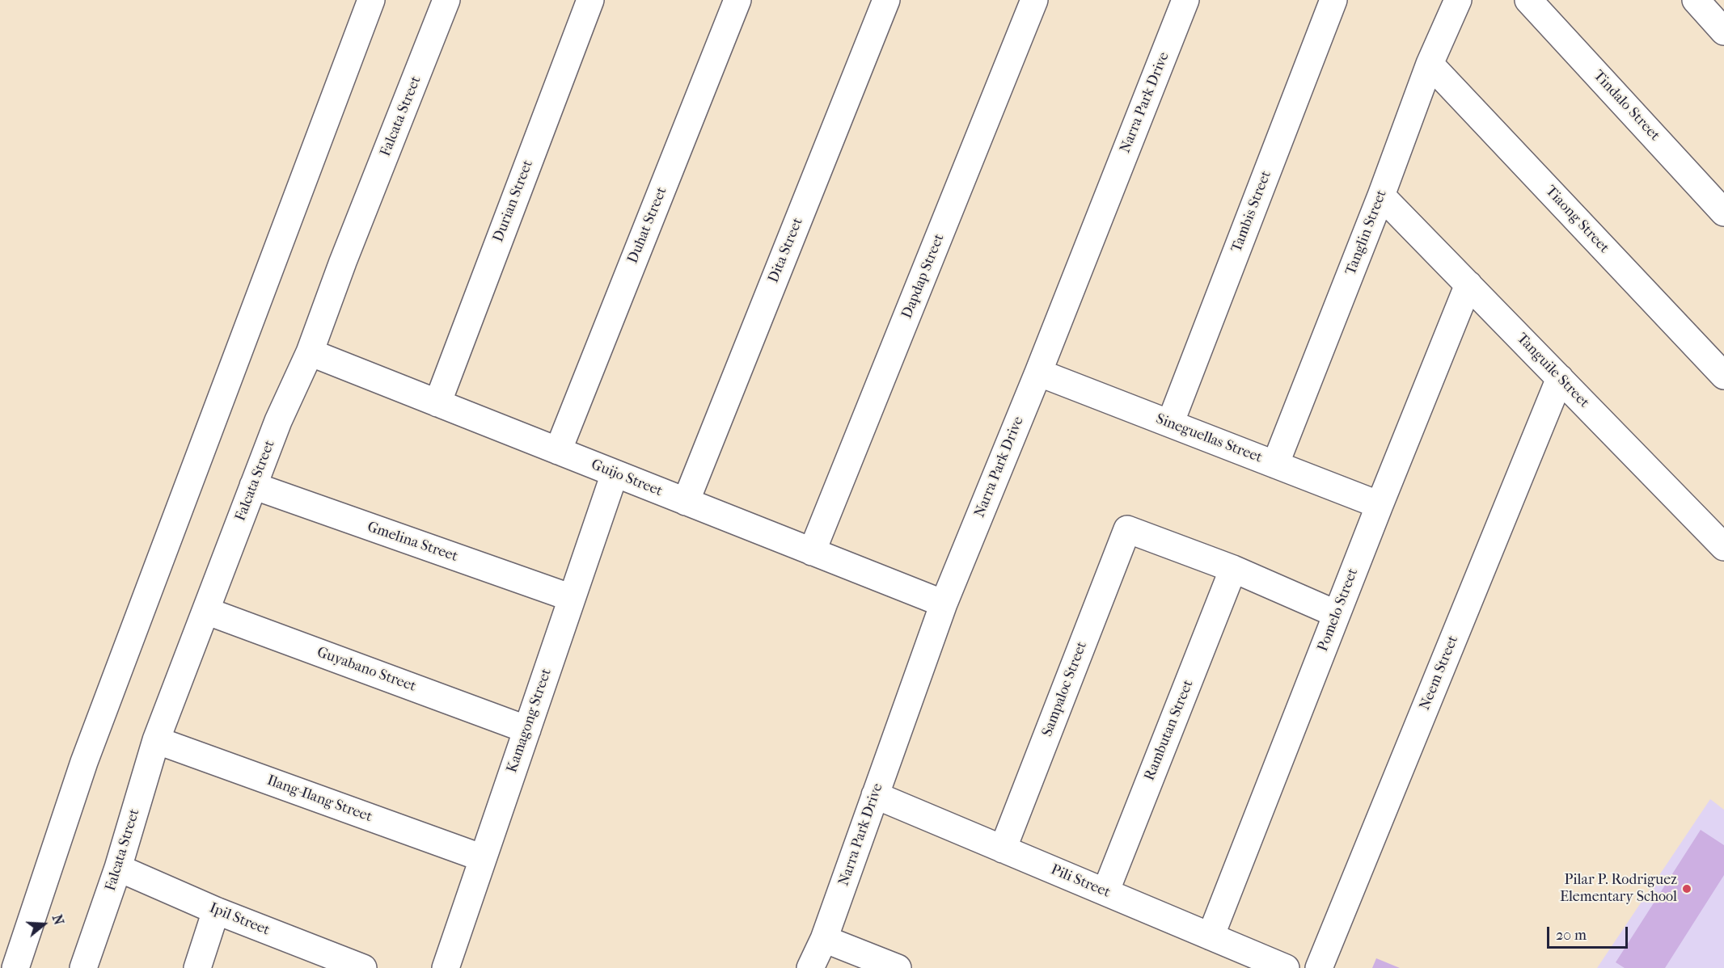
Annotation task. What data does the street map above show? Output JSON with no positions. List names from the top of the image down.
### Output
{
  "streets": {
    "street": [
      "Narra Park Drive",
      "Tindalo Street",
      "Falcata Street",
      "Durian Street",
      "Tambis Street",
      "Tiaong Street",
      "Duhat Street",
      "Tanglin Street",
      "Dita Street",
      "Dapdap Street",
      "Tanguile Street",
      "Sineguellas Street",
      "Guijo Street",
      "Gmelina Street",
      "Pomelo Street",
      "Guyabano Street",
      "Neem Street",
      "Sampaloc Street",
      "Kamagong Street",
      "Rambutan Street",
      "Ilang-Ilang Street",
      "Pili Street",
      "Ipil Street"
    ]
  },
  "crossings": [
    ["Narra Park Drive", "Sineguellas Street"],
    ["Narra Park Drive", "Guijo Street"],
    ["Narra Park Drive", "Pili Street"],
    ["Falcata Street", "Guijo Street"],
    ["Falcata Street", "Gmelina Street"],
    ["Falcata Street", "Guyabano Street"],
    ["Falcata Street", "Ilang-Ilang Street"],
    ["Falcata Street", "Ipil Street"],
    ["Durian Street", "Guijo Street"],
    ["Tambis Street", "Sineguellas Street"],
    ["Tiaong Street", "Tanglin Street"],
    ["Duhat Street", "Guijo Street"],
    ["Tanglin Street", "Tanguile Street"],
    ["Tanglin Street", "Sineguellas Street"],
    ["Dita Street", "Guijo Street"],
    ["Dapdap Street", "Guijo Street"],
    ["Tanguile Street", "Pomelo Street"],
    ["Tanguile Street", "Neem Street"],
    ["Sineguellas Street", "Pomelo Street"],
    ["Guijo Street", "Kamagong Street"],
    ["Gmelina Street", "Kamagong Street"],
    ["Pomelo Street", "Pili Street"],
    ["Guyabano Street", "Kamagong Street"],
    ["Sampaloc Street", "Rambutan Street"],
    ["Sampaloc Street", "Pili Street"],
    ["Kamagong Street", "Ilang-Ilang Street"],
    ["Rambutan Street", "Pili Street"]
  ],
  "places": ["Pilar P. Rodriguez Elementary School"],
  "scale_bar": "20 m",
  "north": "right"
}
